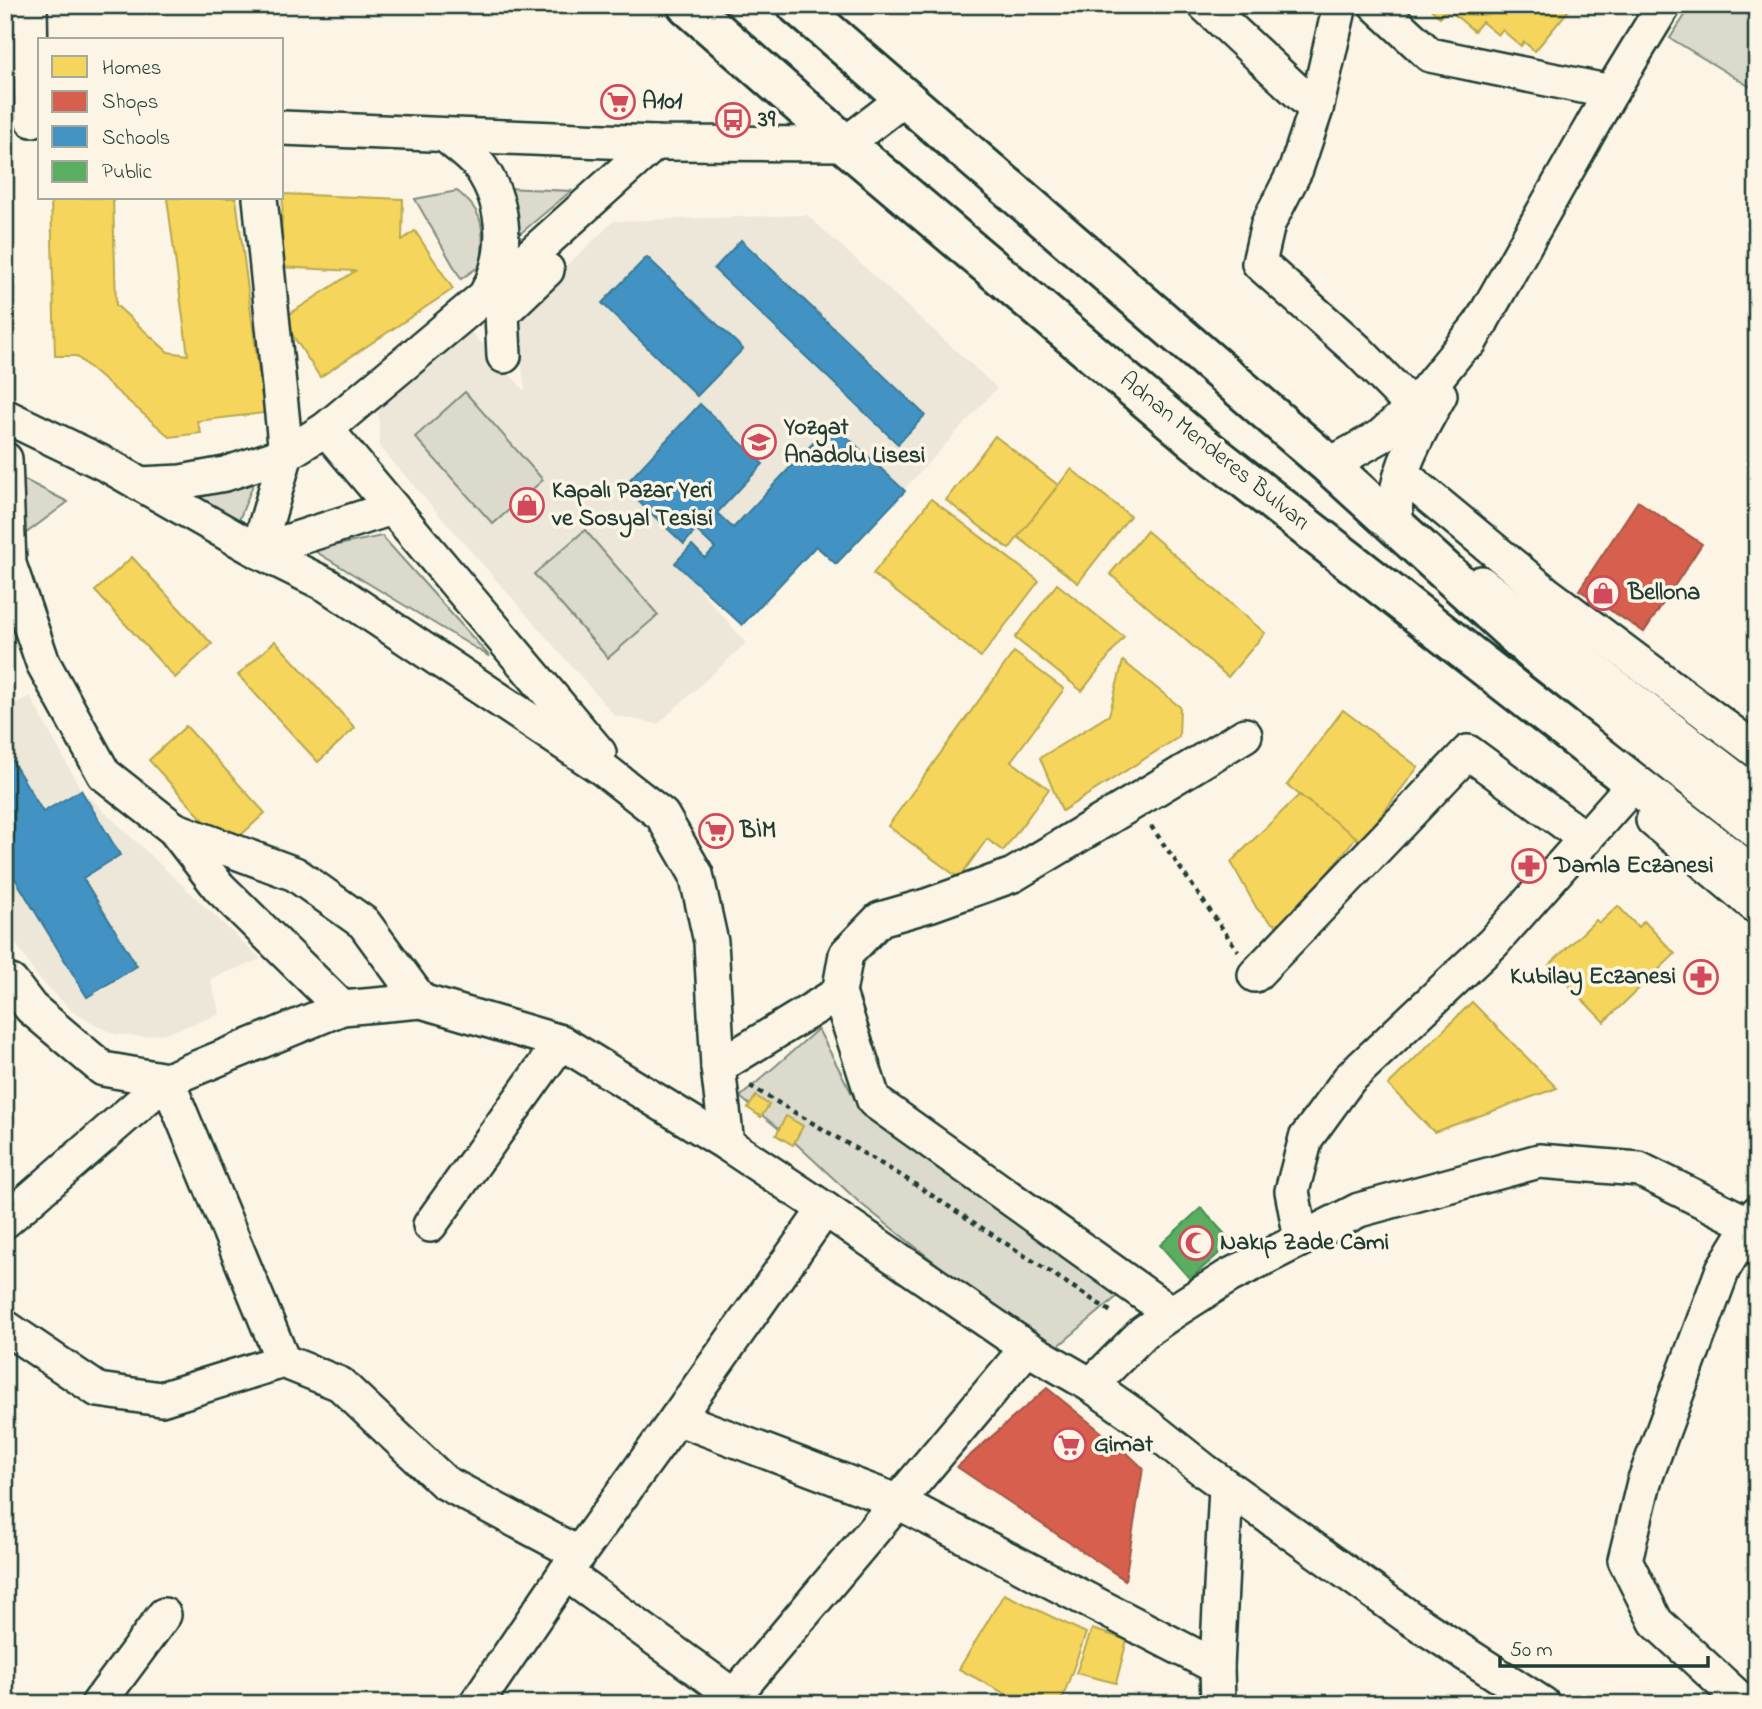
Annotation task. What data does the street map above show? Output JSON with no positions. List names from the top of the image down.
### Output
{
  "streets": {
    "highway": ["Adnan Menderes Bulvarı"]
  },
  "places": {
    "supermarket": ["A101", "BİM", "Gimat"],
    "bus stop": ["39"],
    "school or university": ["Yozgat Anadolu Lisesi"],
    "shop": ["Kapalı Pazar Yeri ve Sosyal Tesisi", "Bellona"],
    "pharmacy": ["Damla Eczanesi", "Kubilay Eczanesi"],
    "mosque": ["Nakıp Zade Cami"]
  },
  "legend": [
    "Homes",
    "Shops",
    "Schools",
    "Public"
  ],
  "scale_bar": "50 m"
}
